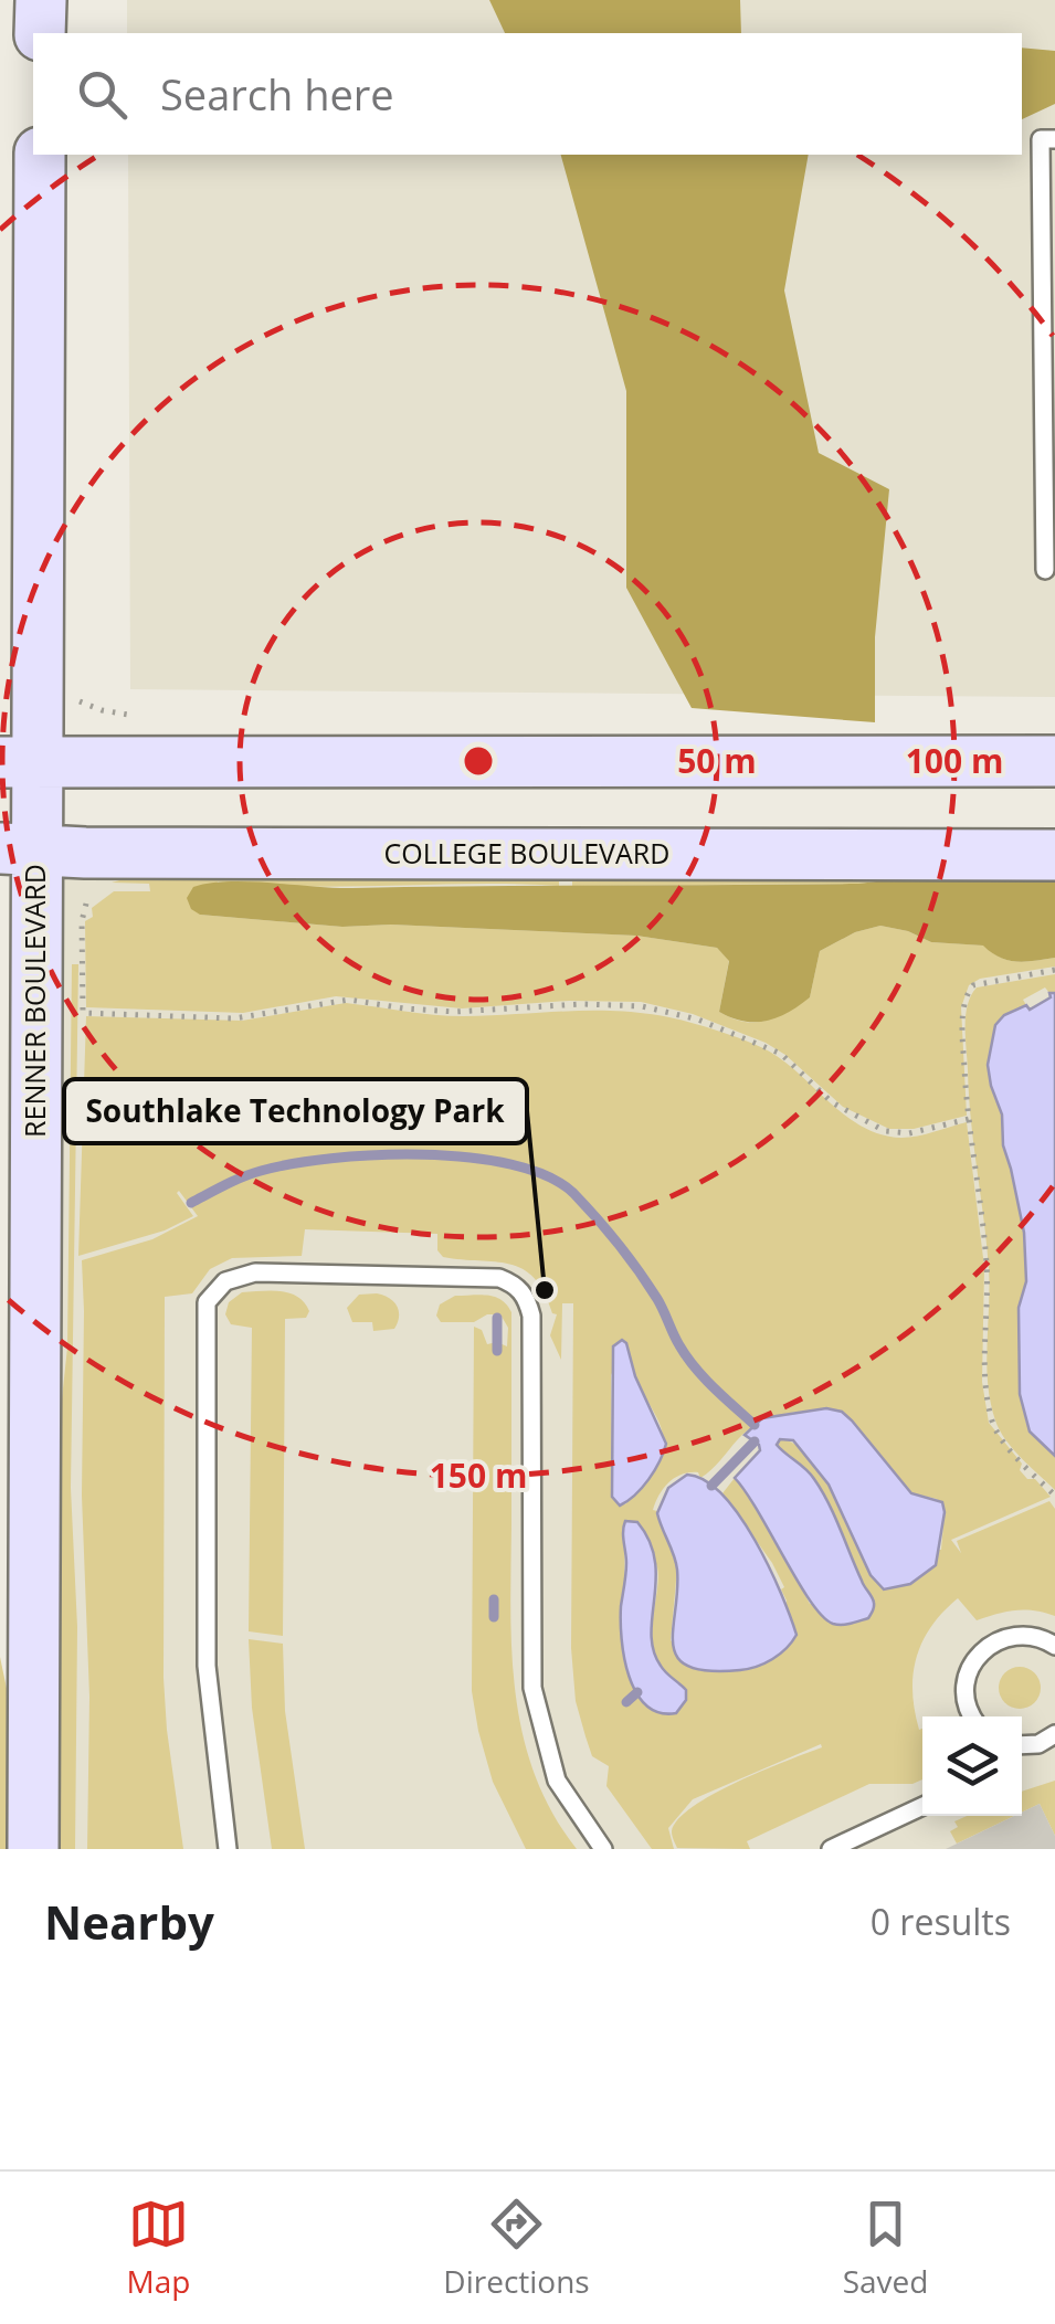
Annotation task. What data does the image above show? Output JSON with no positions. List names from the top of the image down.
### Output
{
  "streets": {
    "main road": ["COLLEGE BOULEVARD", "RENNER BOULEVARD"]
  },
  "crossings": [
    ["COLLEGE BOULEVARD", "RENNER BOULEVARD"]
  ],
  "places": ["Southlake Technology Park"],
  "page": {
    "search": "Search here",
    "heading": ["Nearby", "0 results"],
    "nav": ["Map", "Directions", "Saved"]
  },
  "rings": ["50 m", "100 m", "150 m"]
}
